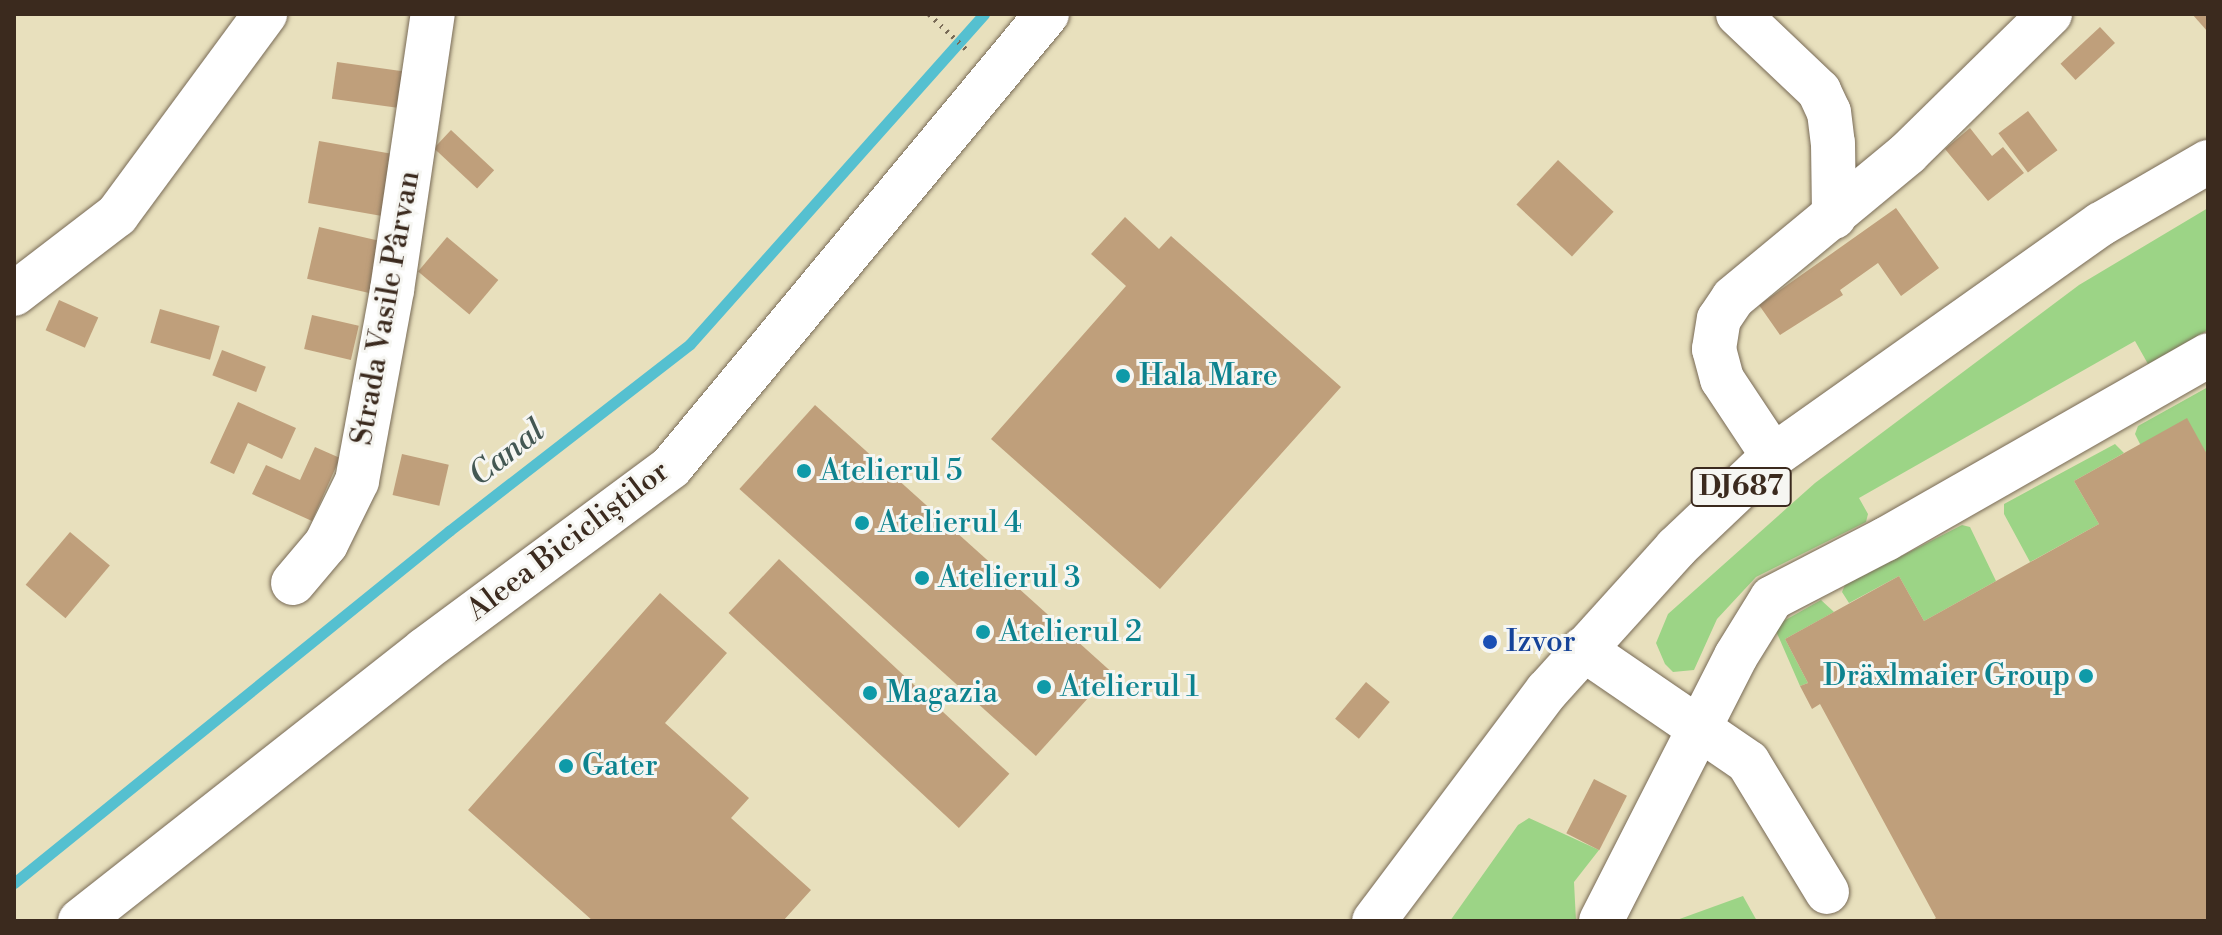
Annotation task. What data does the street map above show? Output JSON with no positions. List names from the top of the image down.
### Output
{
  "streets": {
    "street": ["Strada Vasile Pârvan", "DJ687", "Aleea Bicicliștilor"]
  },
  "water": ["Canal"],
  "places": [
    "Hala Mare",
    "Atelierul 5",
    "Atelierul 4",
    "Atelierul 3",
    "Atelierul 2",
    "Izvor",
    "Dräxlmaier Group",
    "Atelierul 1",
    "Magazia",
    "Gater"
  ]
}
